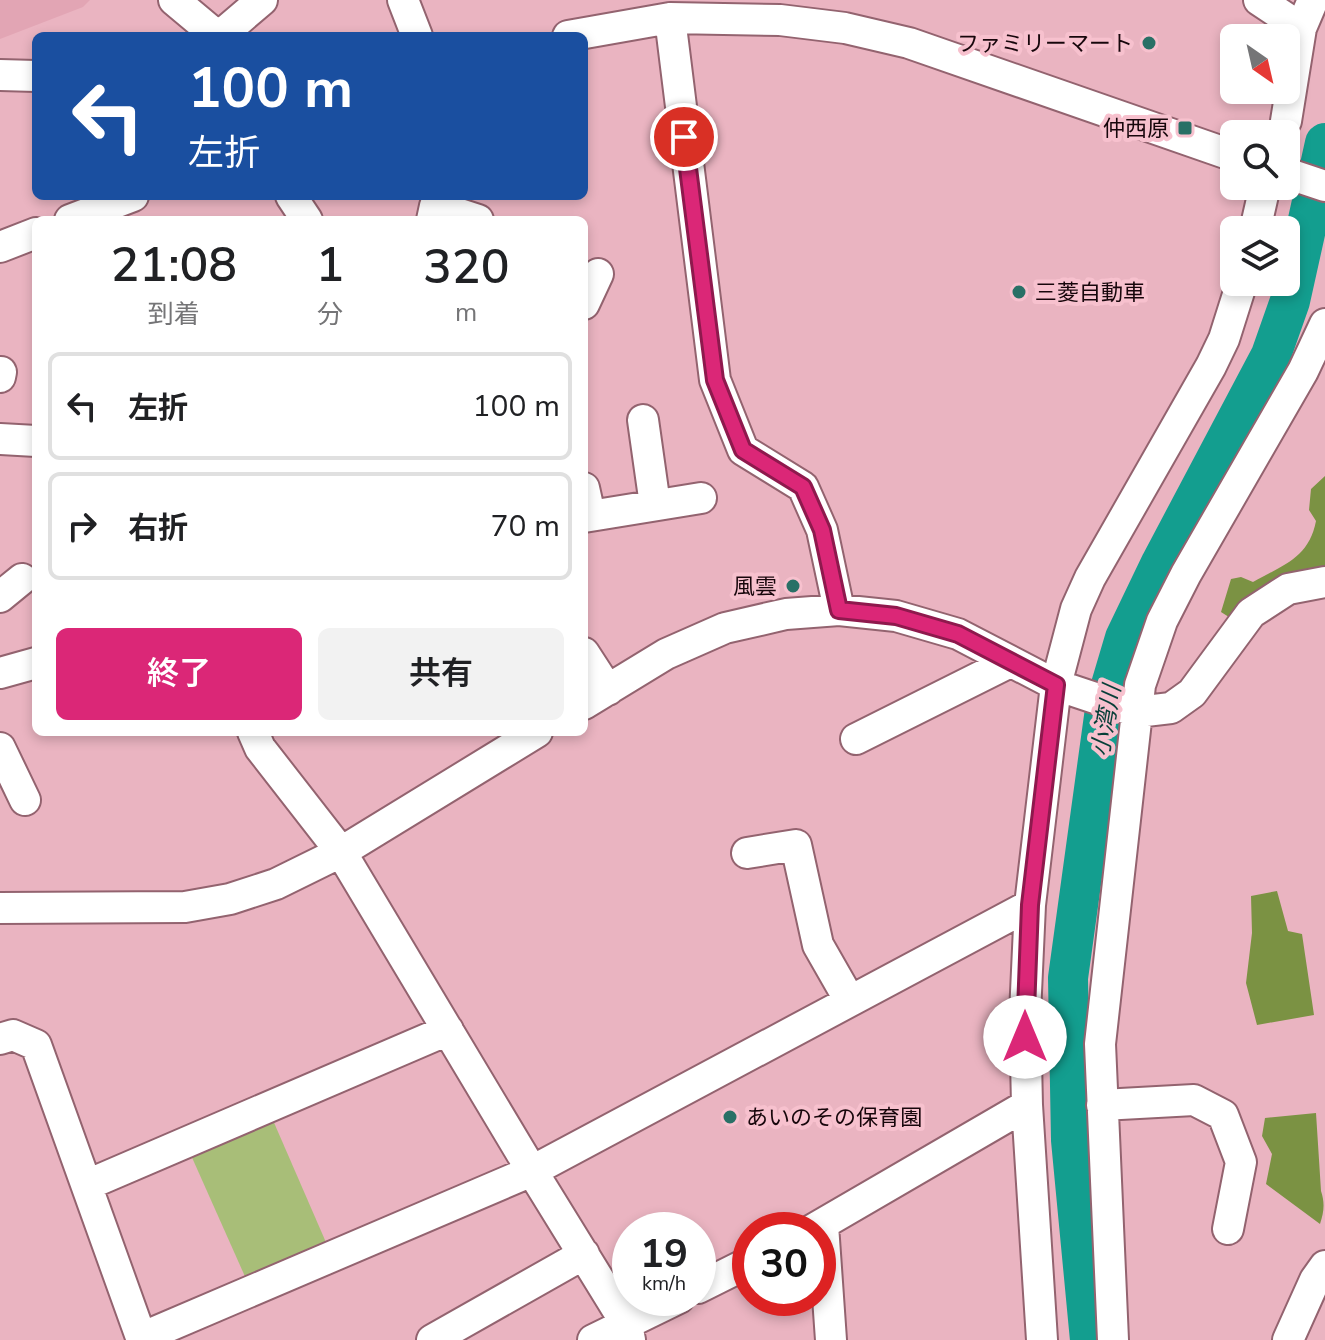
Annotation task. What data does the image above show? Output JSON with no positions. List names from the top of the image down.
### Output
{
  "water": ["小湾川"],
  "places": {
    "other": [
      "ファミリーマート",
      "三菱自動車",
      "風雲",
      "あいのその保育園"
    ],
    "transit": ["仲西原"]
  },
  "north": "bottom right",
  "page": {
    "turn": ["100 m", "左折"],
    "eta": [
      "21:08",
      "到着",
      "1",
      "分",
      "320",
      "m"
    ],
    "list": [
      {
        "name": "左折",
        "value": "100 m"
      },
      {
        "name": "右折",
        "value": "70 m"
      }
    ],
    "buttons": ["終了", "共有"],
    "speed": "19 km/h",
    "limit": "30"
  }
}
